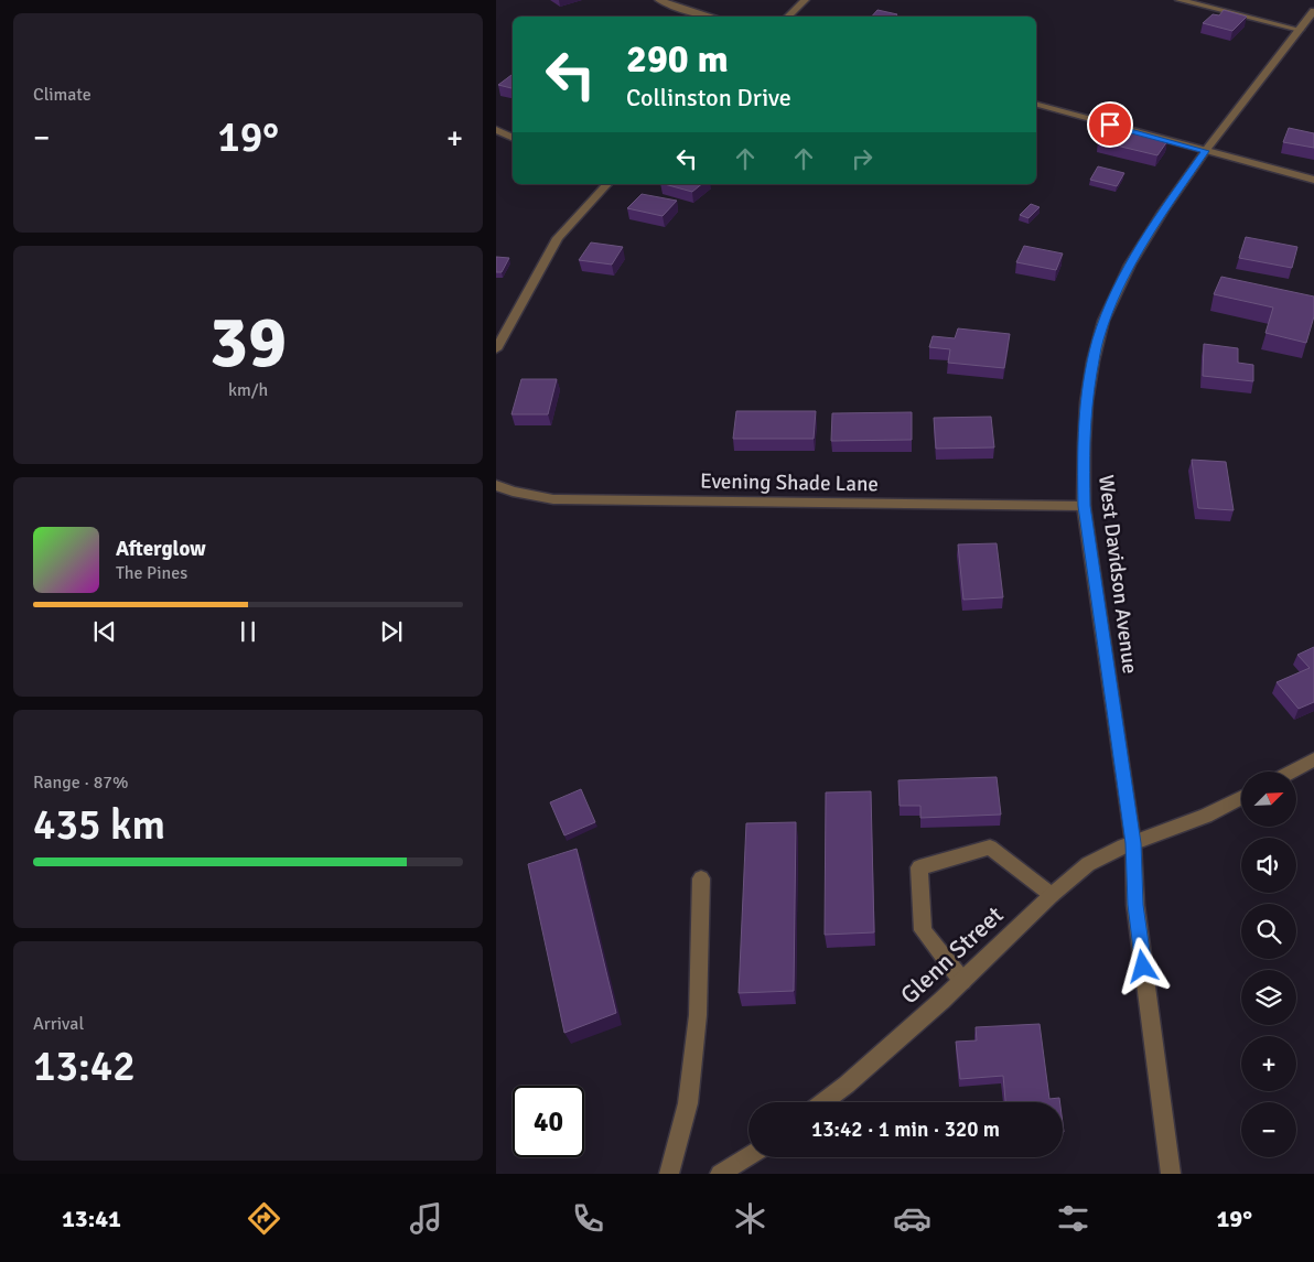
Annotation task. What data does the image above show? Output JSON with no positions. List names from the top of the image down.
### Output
{
  "streets": {
    "street": ["Evening Shade Lane", "West Davidson Avenue", "Glenn Street"]
  },
  "crossings": [
    ["Evening Shade Lane", "West Davidson Avenue"],
    ["West Davidson Avenue", "Glenn Street"]
  ],
  "north": "top right",
  "page": {
    "tile": [
      "Climate",
      ["39", "km/h"],
      ["Range · 87%", "435 km"],
      ["Arrival", "13:42"]
    ],
    "turn": ["290 m", "Collinston Drive"],
    "heat": ["−", "19°", "+"],
    "song": ["Afterglow", "The Pines"],
    "map_buttons": ["+", "−"],
    "limit": "40",
    "trip": "13:42 · 1 min · 320 m",
    "tabs": ["13:41", "19°"]
  }
}
